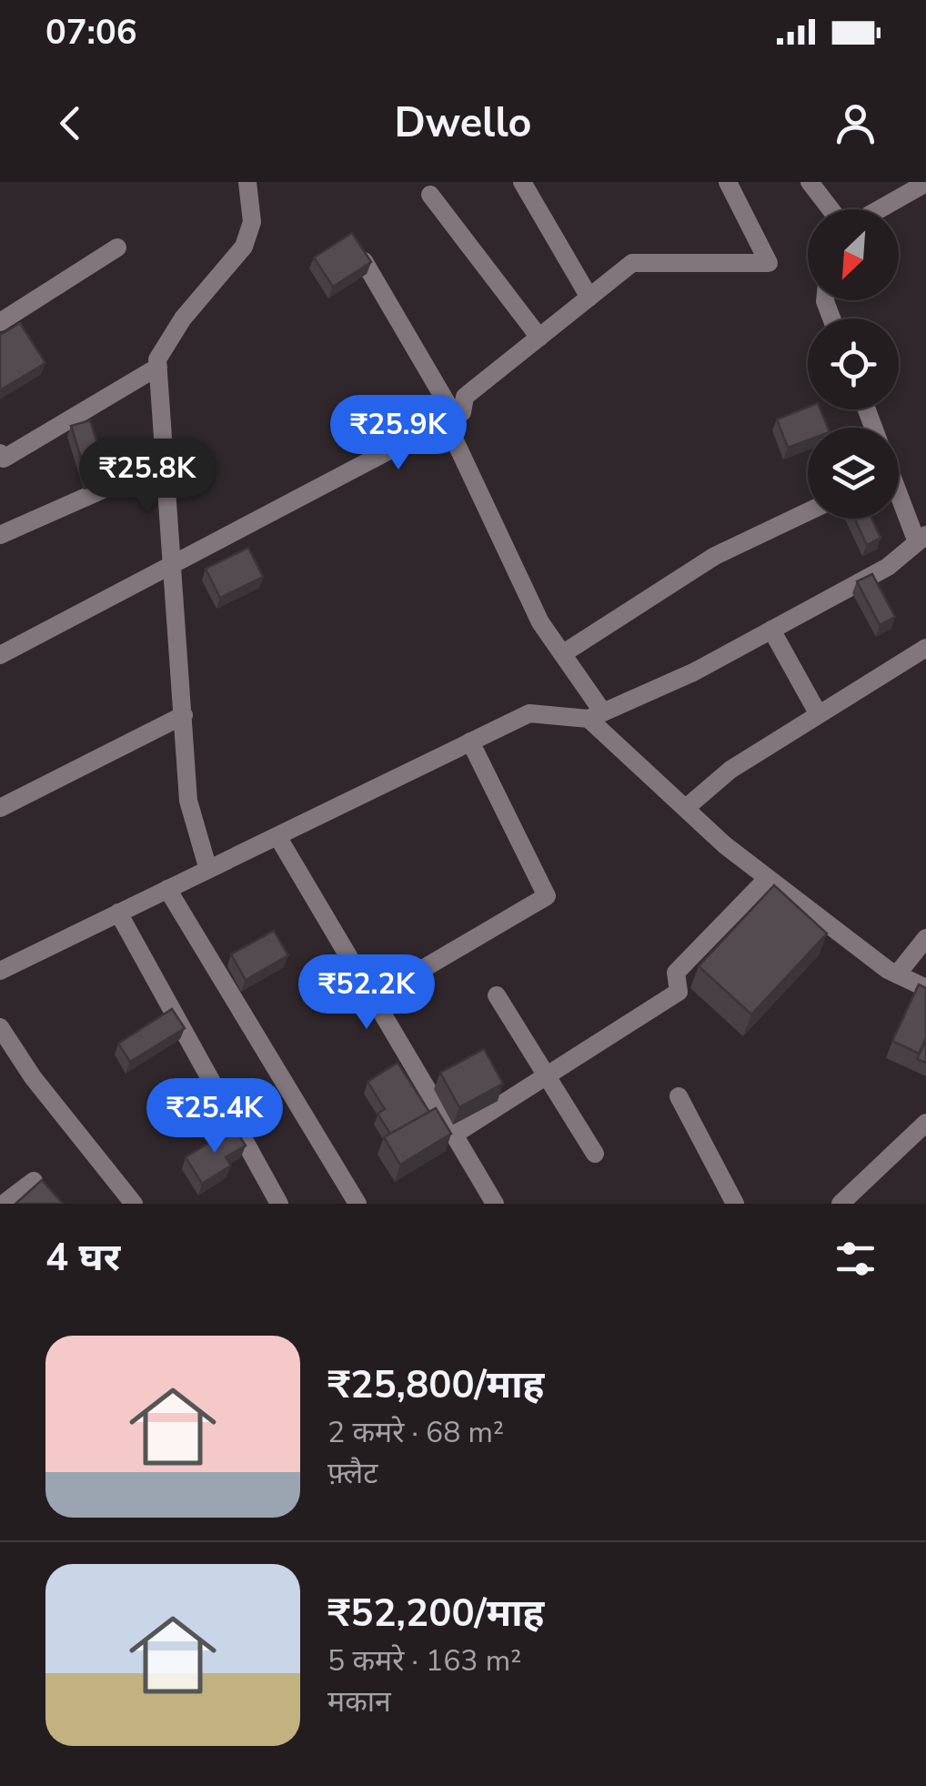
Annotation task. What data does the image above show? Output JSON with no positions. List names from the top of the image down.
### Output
{
  "north": "bottom left",
  "page": {
    "status": "07:06",
    "header": "Dwello",
    "price": [
      "₹25.9K",
      "₹25.8K",
      "₹52.2K",
      "₹25.4K"
    ],
    "heading": "4 घर",
    "list": [
      {
        "name": "₹25,800/माह",
        "note": "2 कमरे · 68 m² · फ़्लैट"
      },
      {
        "name": "₹52,200/माह",
        "note": "5 कमरे · 163 m² · मकान"
      }
    ]
  }
}
